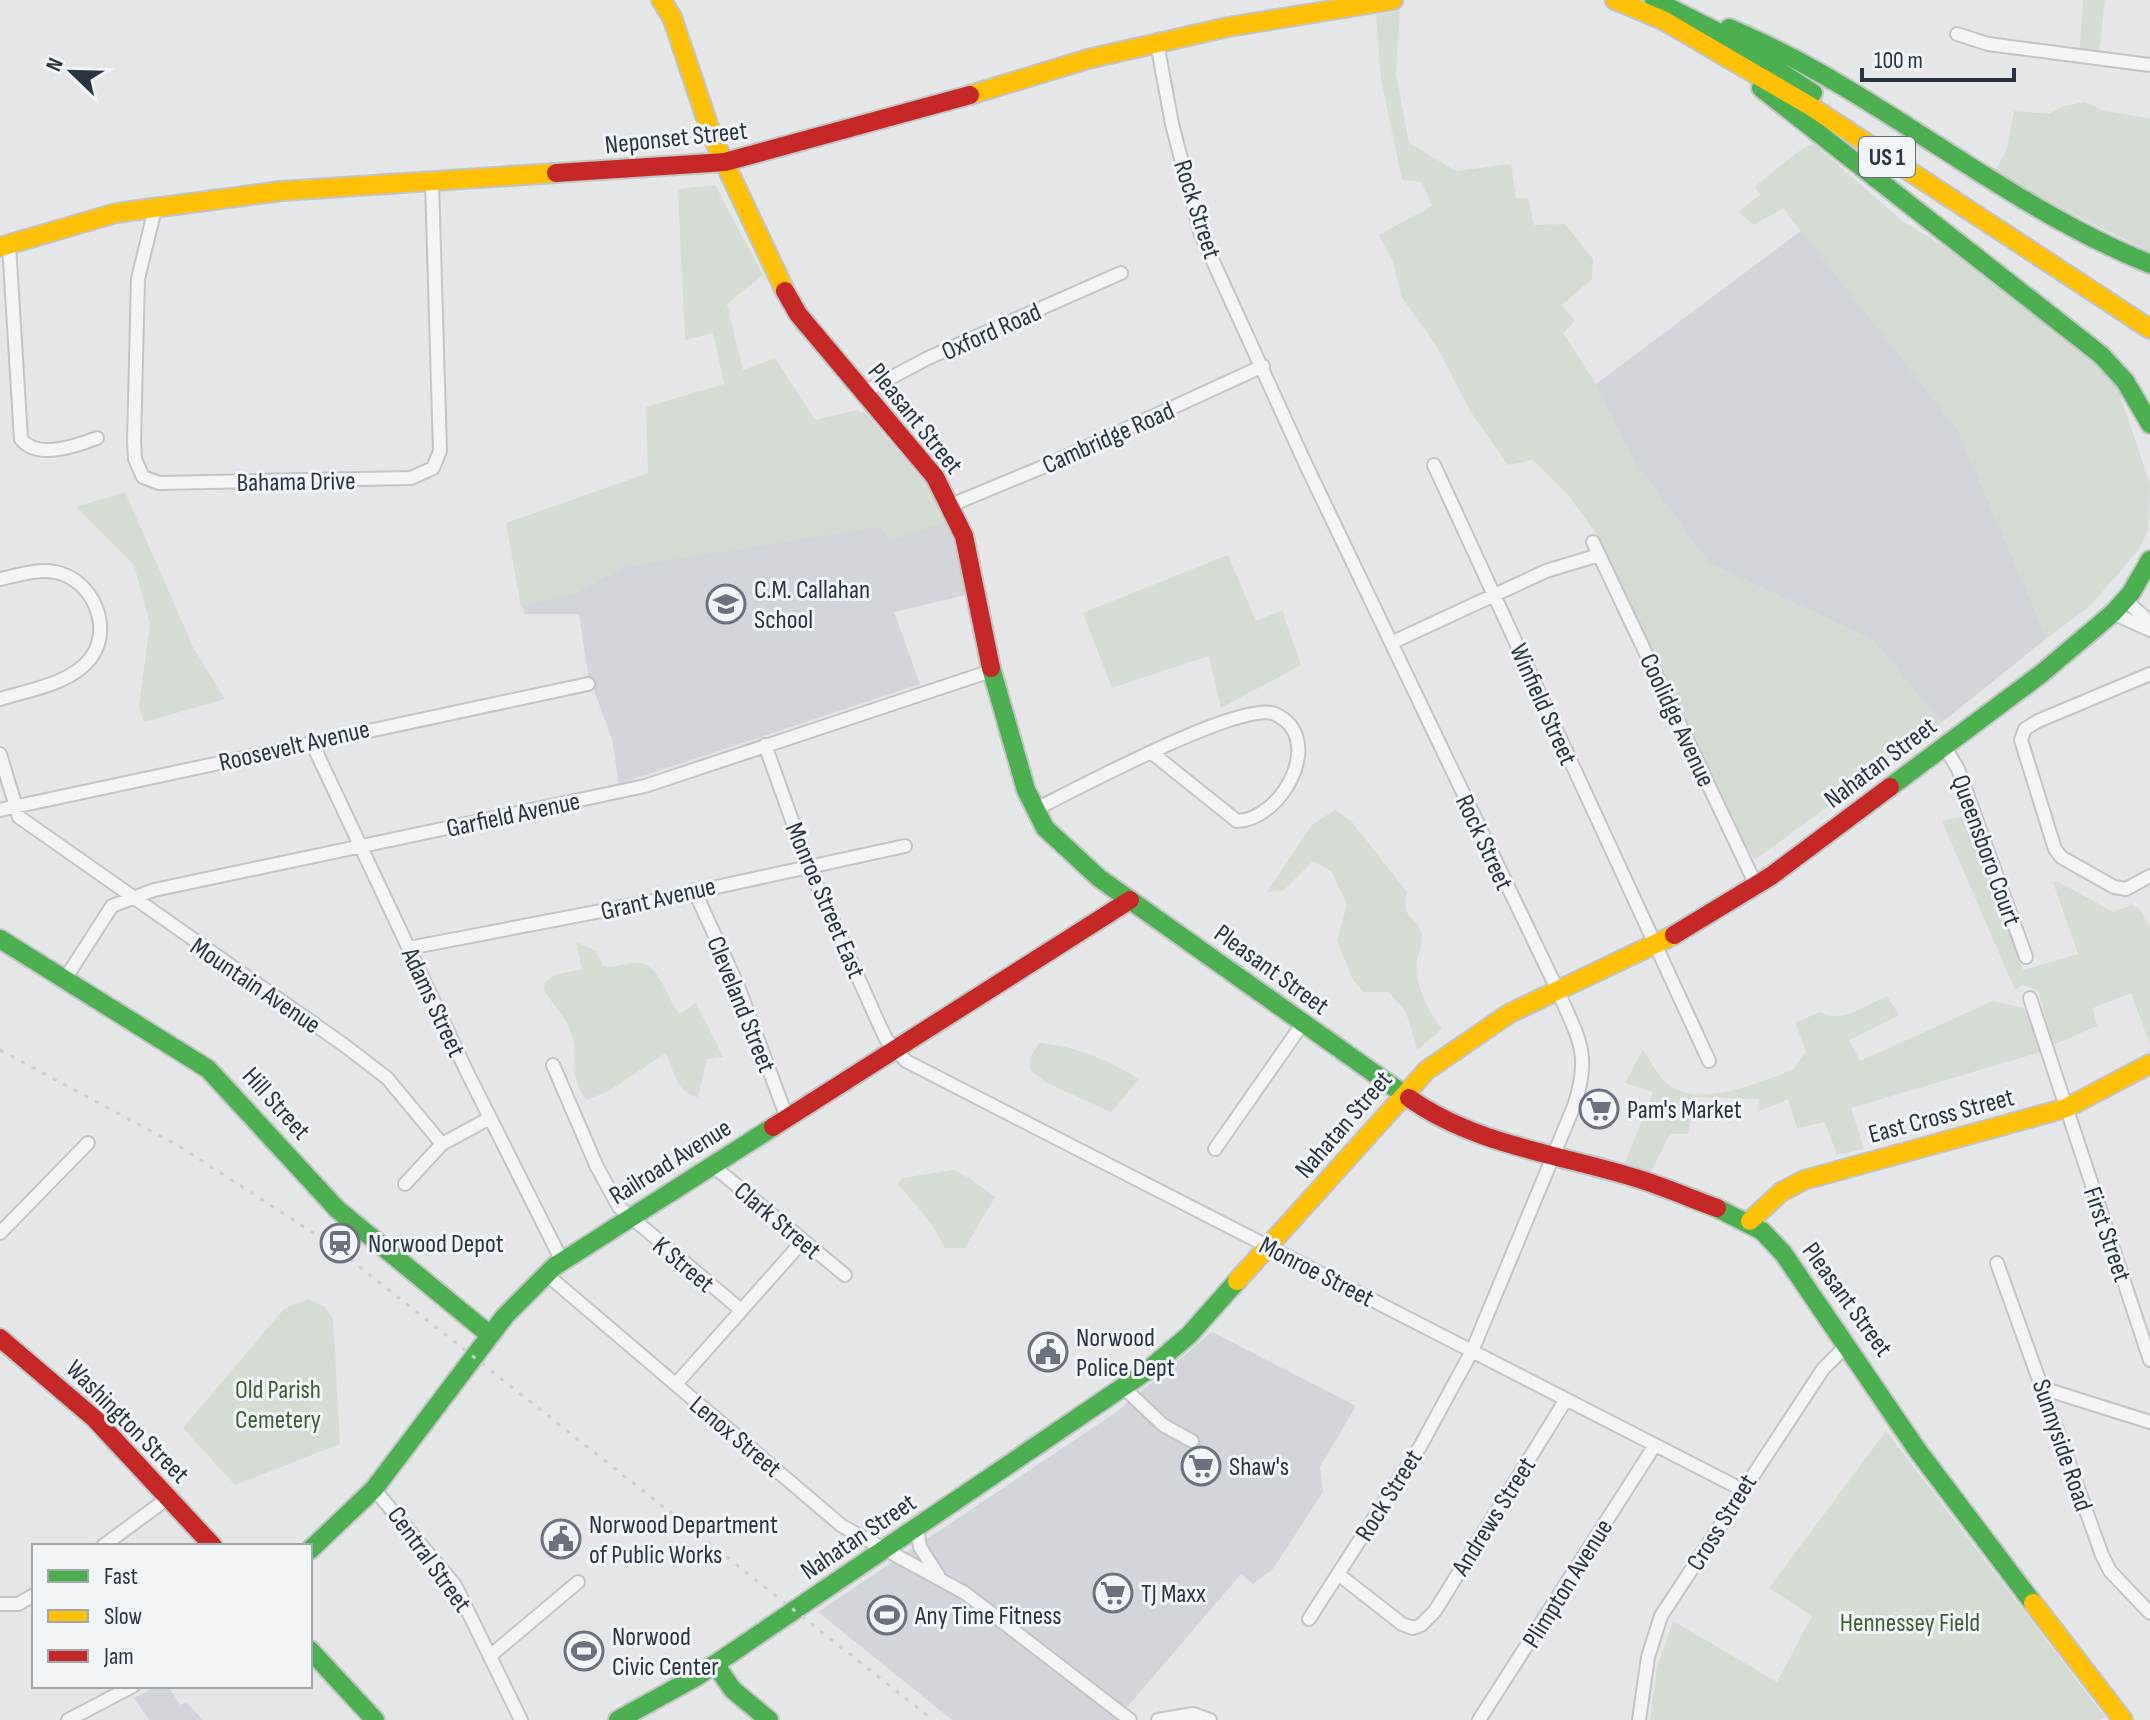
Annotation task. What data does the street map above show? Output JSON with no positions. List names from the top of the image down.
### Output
{
  "streets": {
    "street": [
      "Neponset Street",
      "US 1",
      "Rock Street",
      "Oxford Road",
      "Pleasant Street",
      "Cambridge Road",
      "Bahama Drive",
      "Winfield Street",
      "Coolidge Avenue",
      "Roosevelt Avenue",
      "Nahatan Street",
      "Garfield Avenue",
      "Queensboro Court",
      "Grant Avenue",
      "Monroe Street East",
      "Mountain Avenue",
      "Adams Street",
      "Cleveland Street",
      "Hill Street",
      "East Cross Street",
      "Railroad Avenue",
      "Clark Street",
      "First Street",
      "K Street",
      "Monroe Street",
      "Washington Street",
      "Lenox Street",
      "Sunnyside Road",
      "Andrews Street",
      "Cross Street",
      "Central Street",
      "Plimpton Avenue"
    ]
  },
  "crossings": [
    ["Neponset Street", "Rock Street"],
    ["Neponset Street", "Pleasant Street"],
    ["Neponset Street", "Bahama Drive"],
    ["Rock Street", "Pleasant Street"],
    ["Rock Street", "Cambridge Road"],
    ["Rock Street", "Nahatan Street"],
    ["Rock Street", "Monroe Street"],
    ["Rock Street", "Andrews Street"],
    ["Oxford Road", "Pleasant Street"],
    ["Pleasant Street", "Cambridge Road"],
    ["Pleasant Street", "Nahatan Street"],
    ["Pleasant Street", "Garfield Avenue"],
    ["Pleasant Street", "East Cross Street"],
    ["Pleasant Street", "Railroad Avenue"],
    ["Pleasant Street", "Cross Street"],
    ["Winfield Street", "Nahatan Street"],
    ["Coolidge Avenue", "Nahatan Street"],
    ["Roosevelt Avenue", "Mountain Avenue"],
    ["Roosevelt Avenue", "Adams Street"],
    ["Nahatan Street", "Queensboro Court"],
    ["Nahatan Street", "Monroe Street"],
    ["Nahatan Street", "Lenox Street"],
    ["Garfield Avenue", "Monroe Street East"],
    ["Garfield Avenue", "Mountain Avenue"],
    ["Garfield Avenue", "Adams Street"],
    ["Garfield Avenue", "Hill Street"],
    ["Grant Avenue", "Monroe Street East"],
    ["Grant Avenue", "Adams Street"],
    ["Grant Avenue", "Cleveland Street"],
    ["Monroe Street East", "Railroad Avenue"],
    ["Monroe Street East", "Monroe Street"],
    ["Adams Street", "Railroad Avenue"],
    ["Cleveland Street", "Railroad Avenue"],
    ["Hill Street", "Railroad Avenue"],
    ["East Cross Street", "First Street"],
    ["Railroad Avenue", "Clark Street"],
    ["Railroad Avenue", "K Street"],
    ["Railroad Avenue", "Monroe Street"],
    ["Railroad Avenue", "Lenox Street"],
    ["Railroad Avenue", "Central Street"],
    ["Monroe Street", "Andrews Street"],
    ["Monroe Street", "Cross Street"],
    ["Monroe Street", "Plimpton Avenue"]
  ],
  "parks": ["Old Parish Cemetery", "Hennessey Field"],
  "places": {
    "school or university": ["C.M. Callahan School"],
    "supermarket": ["Pam's Market", "Shaw's", "TJ Maxx"],
    "station": ["Norwood Depot"],
    "public building": ["Norwood Police Dept", "Norwood Department of Public Works"],
    "sports": ["Any Time Fitness", "Norwood Civic Center"]
  },
  "legend": ["Fast", "Slow", "Jam"],
  "scale_bar": "100 m",
  "north": "top left"
}
